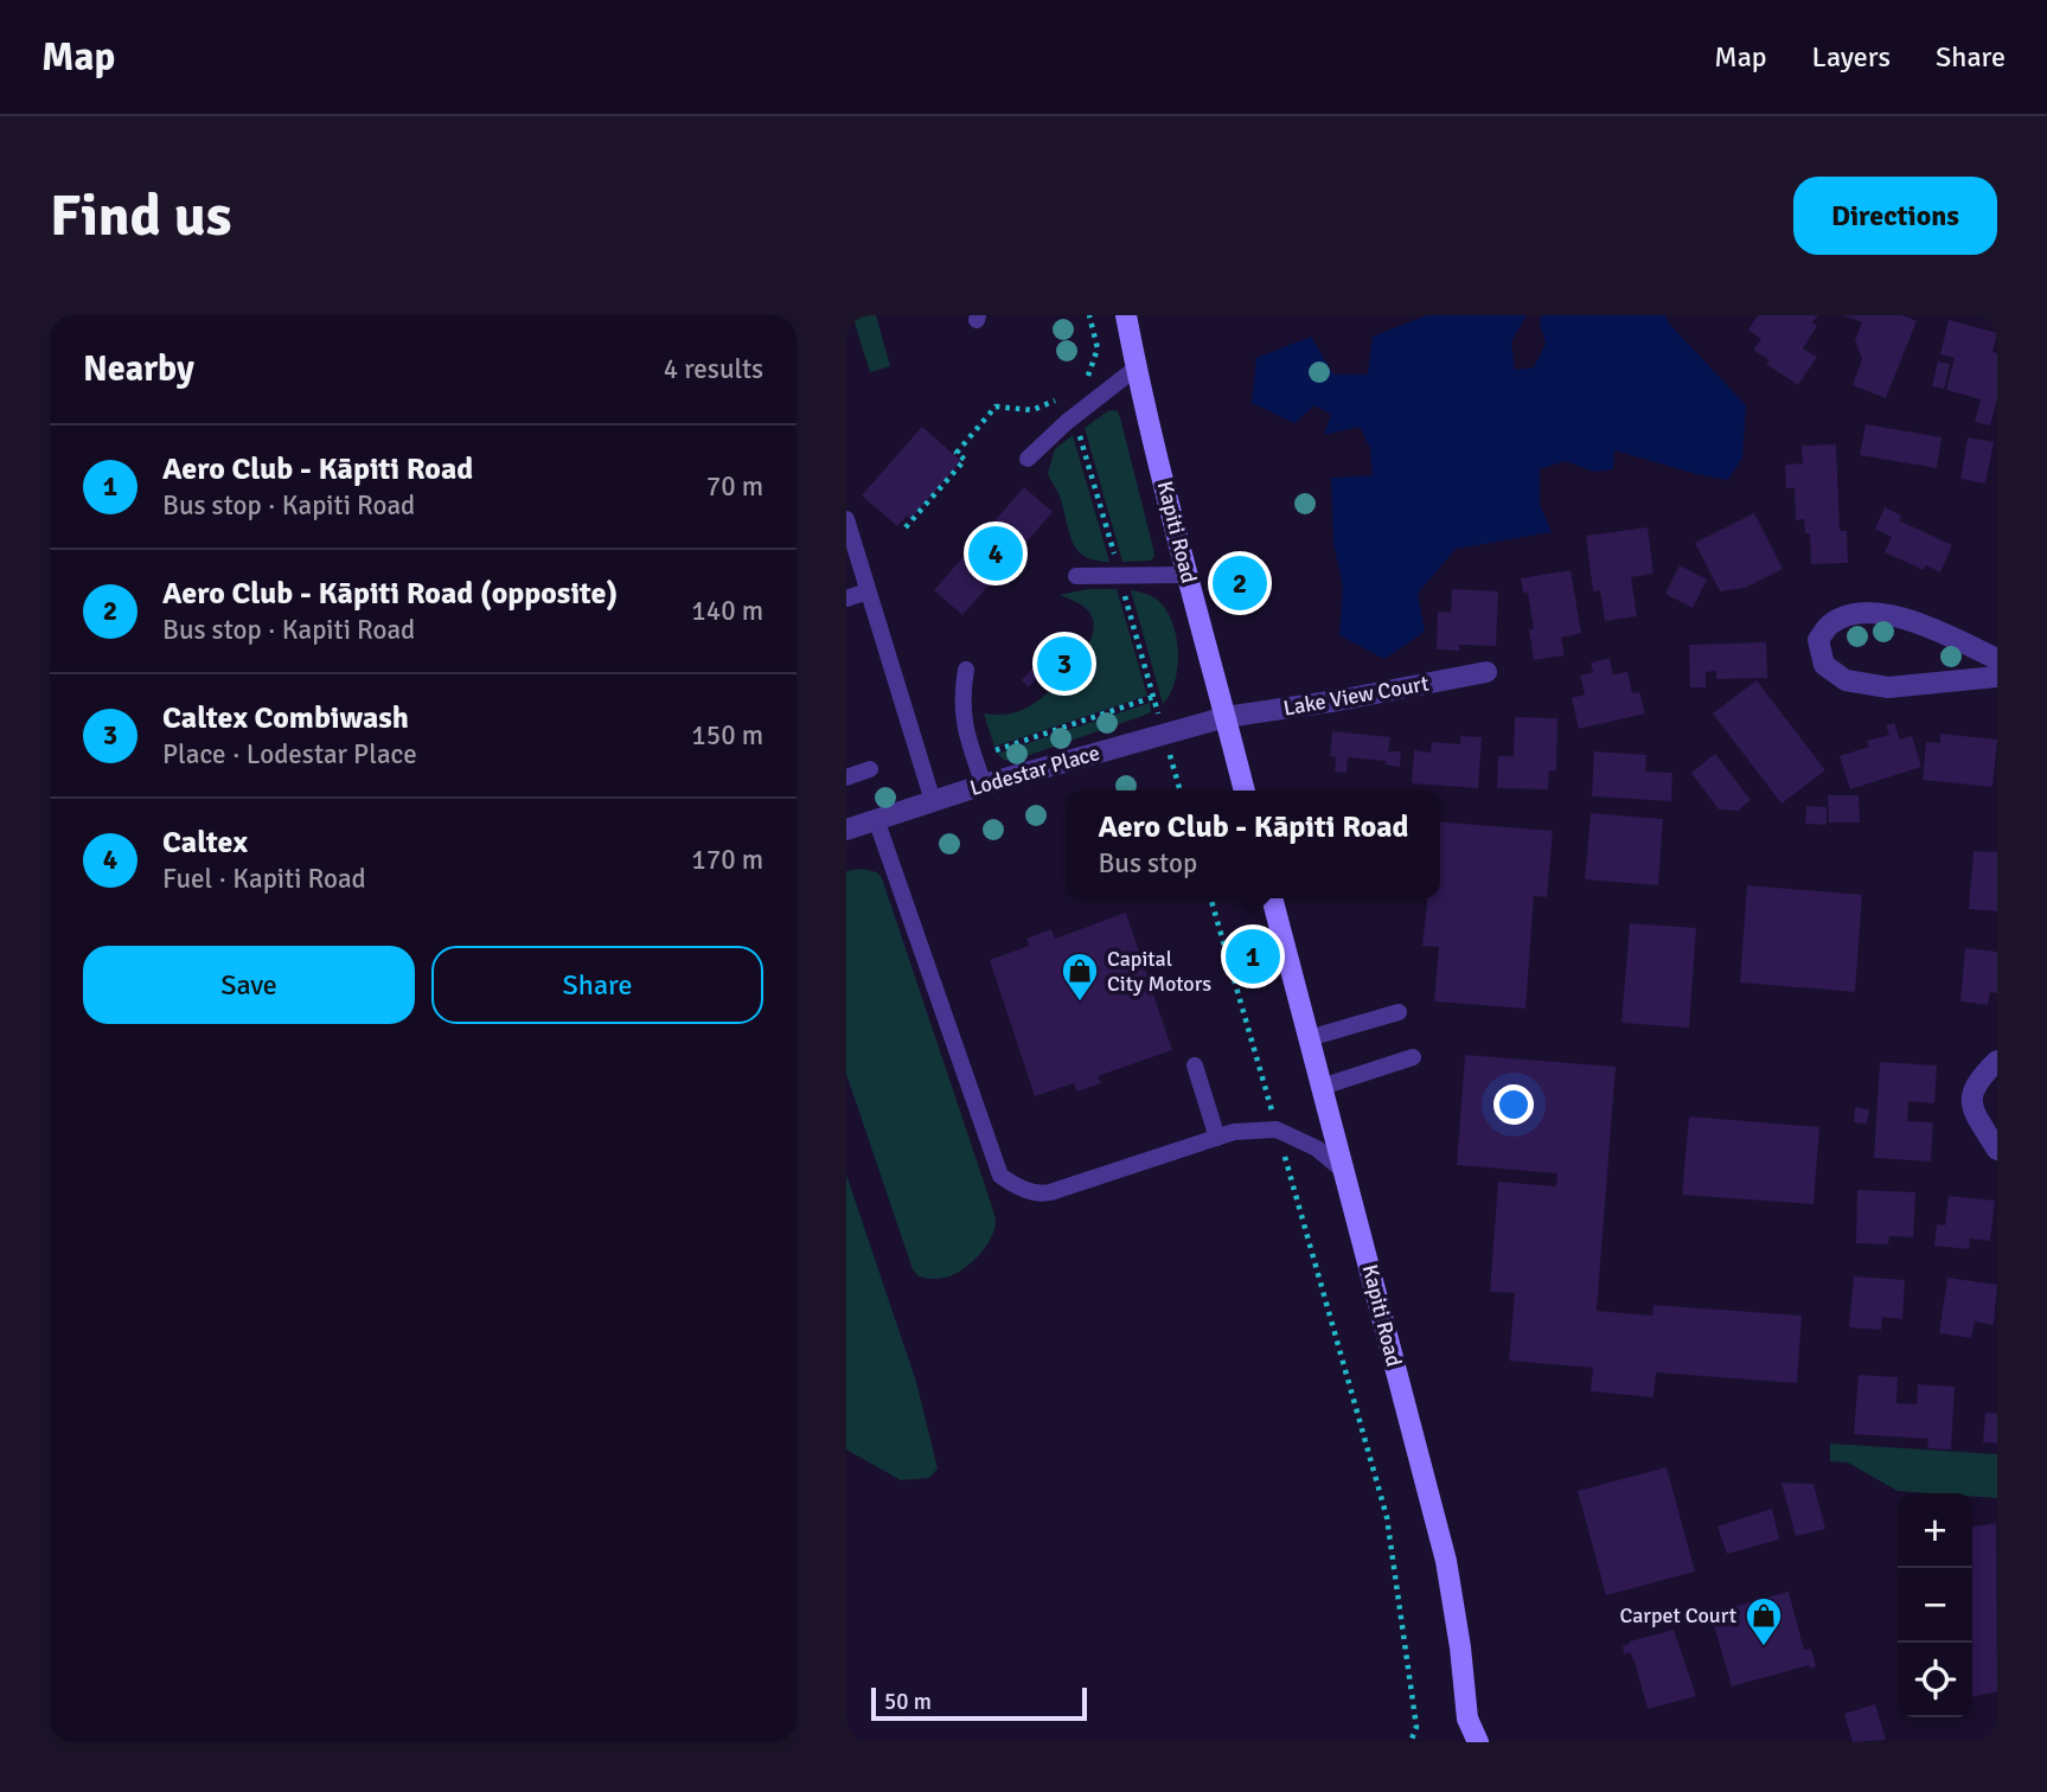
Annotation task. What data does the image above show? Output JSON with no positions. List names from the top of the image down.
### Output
{
  "streets": {
    "main road": ["Kapiti Road"],
    "street": ["Lake View Court", "Lodestar Place"]
  },
  "crossings": [
    ["Kapiti Road", "Lake View Court"],
    ["Kapiti Road", "Lodestar Place"],
    ["Lake View Court", "Lodestar Place"]
  ],
  "places": {
    "shop": ["Capital City Motors", "Carpet Court"]
  },
  "scale_bar": "50 m",
  "page": {
    "header": "Map",
    "nav": ["Map", "Layers", "Share"],
    "buttons": [
      "Directions",
      ["Save", "Share"]
    ],
    "title": "Find us",
    "heading": ["Nearby", "4 results"],
    "list": [
      {
        "mark": "1",
        "name": "Aero Club - Kāpiti Road",
        "note": "Bus stop · Kapiti Road",
        "value": "70 m"
      },
      {
        "mark": "2",
        "name": "Aero Club - Kāpiti Road (opposite)",
        "note": "Bus stop · Kapiti Road",
        "value": "140 m"
      },
      {
        "mark": "3",
        "name": "Caltex Combiwash",
        "note": "Place · Lodestar Place",
        "value": "150 m"
      },
      {
        "mark": "4",
        "name": "Caltex",
        "note": "Fuel · Kapiti Road",
        "value": "170 m"
      }
    ],
    "pins": [
      "4",
      "2",
      "3",
      "1"
    ],
    "popup": ["Aero Club - Kāpiti Road", "Bus stop"],
    "map_buttons": ["+", "−"],
    "scale": "50 m"
  }
}
